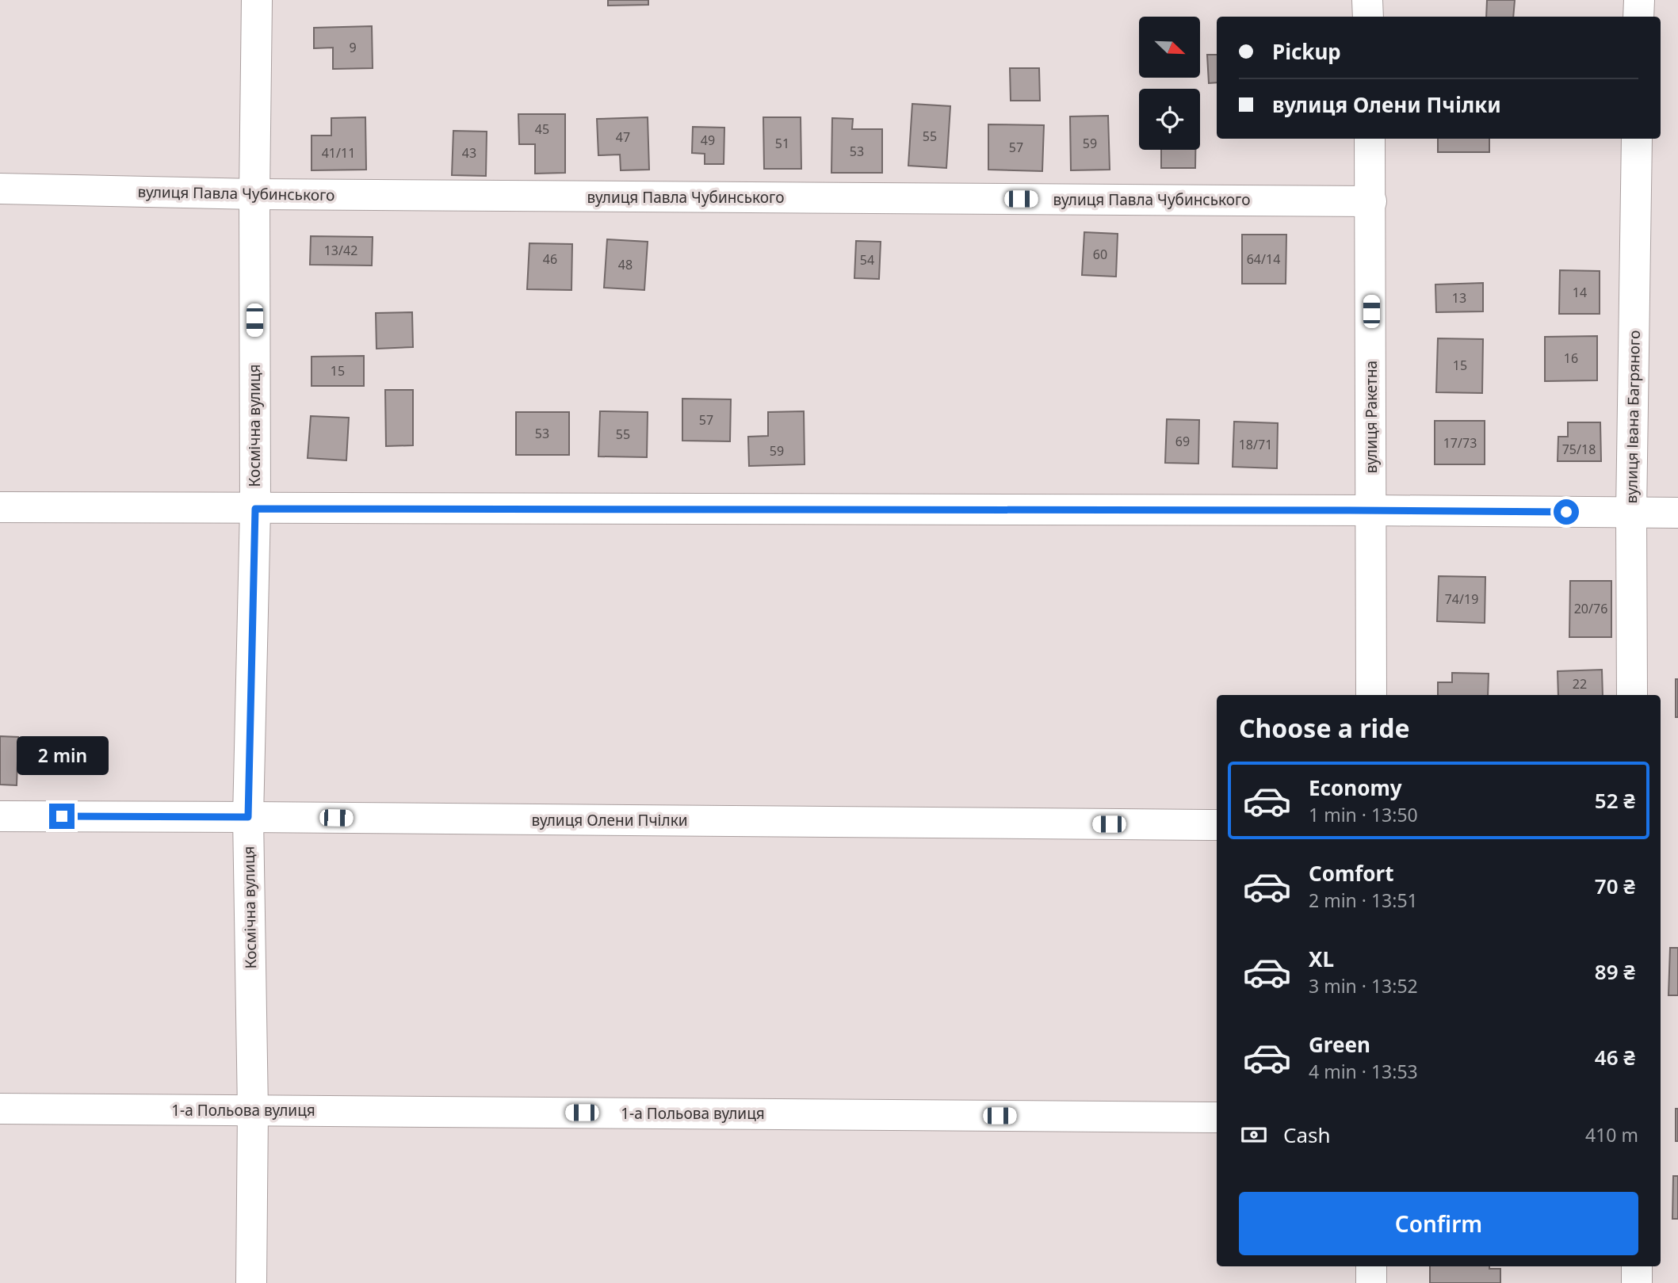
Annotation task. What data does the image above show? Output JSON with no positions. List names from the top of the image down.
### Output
{
  "streets": {
    "street": [
      "вулиця Павла Чубинського",
      "вулиця Ракетна",
      "вулиця Івана Багряного",
      "Космічна вулиця",
      "вулиця Олени Пчілки",
      "1-а Польова вулиця"
    ]
  },
  "crossings": [
    ["вулиця Павла Чубинського", "вулиця Ракетна"],
    ["вулиця Павла Чубинського", "Космічна вулиця"],
    ["Космічна вулиця", "вулиця Олени Пчілки"],
    ["Космічна вулиця", "1-а Польова вулиця"]
  ],
  "house_numbers": [
    "9",
    "45",
    "55",
    "47",
    "49",
    "51",
    "59",
    "57",
    "53",
    "41/11",
    "43",
    "13/42",
    "60",
    "46",
    "64/14",
    "54",
    "48",
    "14",
    "13",
    "16",
    "15",
    "15",
    "57",
    "53",
    "55",
    "69",
    "17/73",
    "18/71",
    "75/18",
    "59",
    "74/19",
    "20/76",
    "22"
  ],
  "north": "bottom right",
  "page": {
    "banner": ["Pickup", "вулиця Олени Пчілки"],
    "heading": "Choose a ride",
    "bubble": "2 min",
    "list": [
      {
        "name": "Economy",
        "note": "1 min · 13:50",
        "value": "52 ₴"
      },
      {
        "name": "Comfort",
        "note": "2 min · 13:51",
        "value": "70 ₴"
      },
      {
        "name": "XL",
        "note": "3 min · 13:52",
        "value": "89 ₴"
      },
      {
        "name": "Green",
        "note": "4 min · 13:53",
        "value": "46 ₴"
      }
    ],
    "pay": ["Cash", "410 m"],
    "buttons": "Confirm"
  }
}
